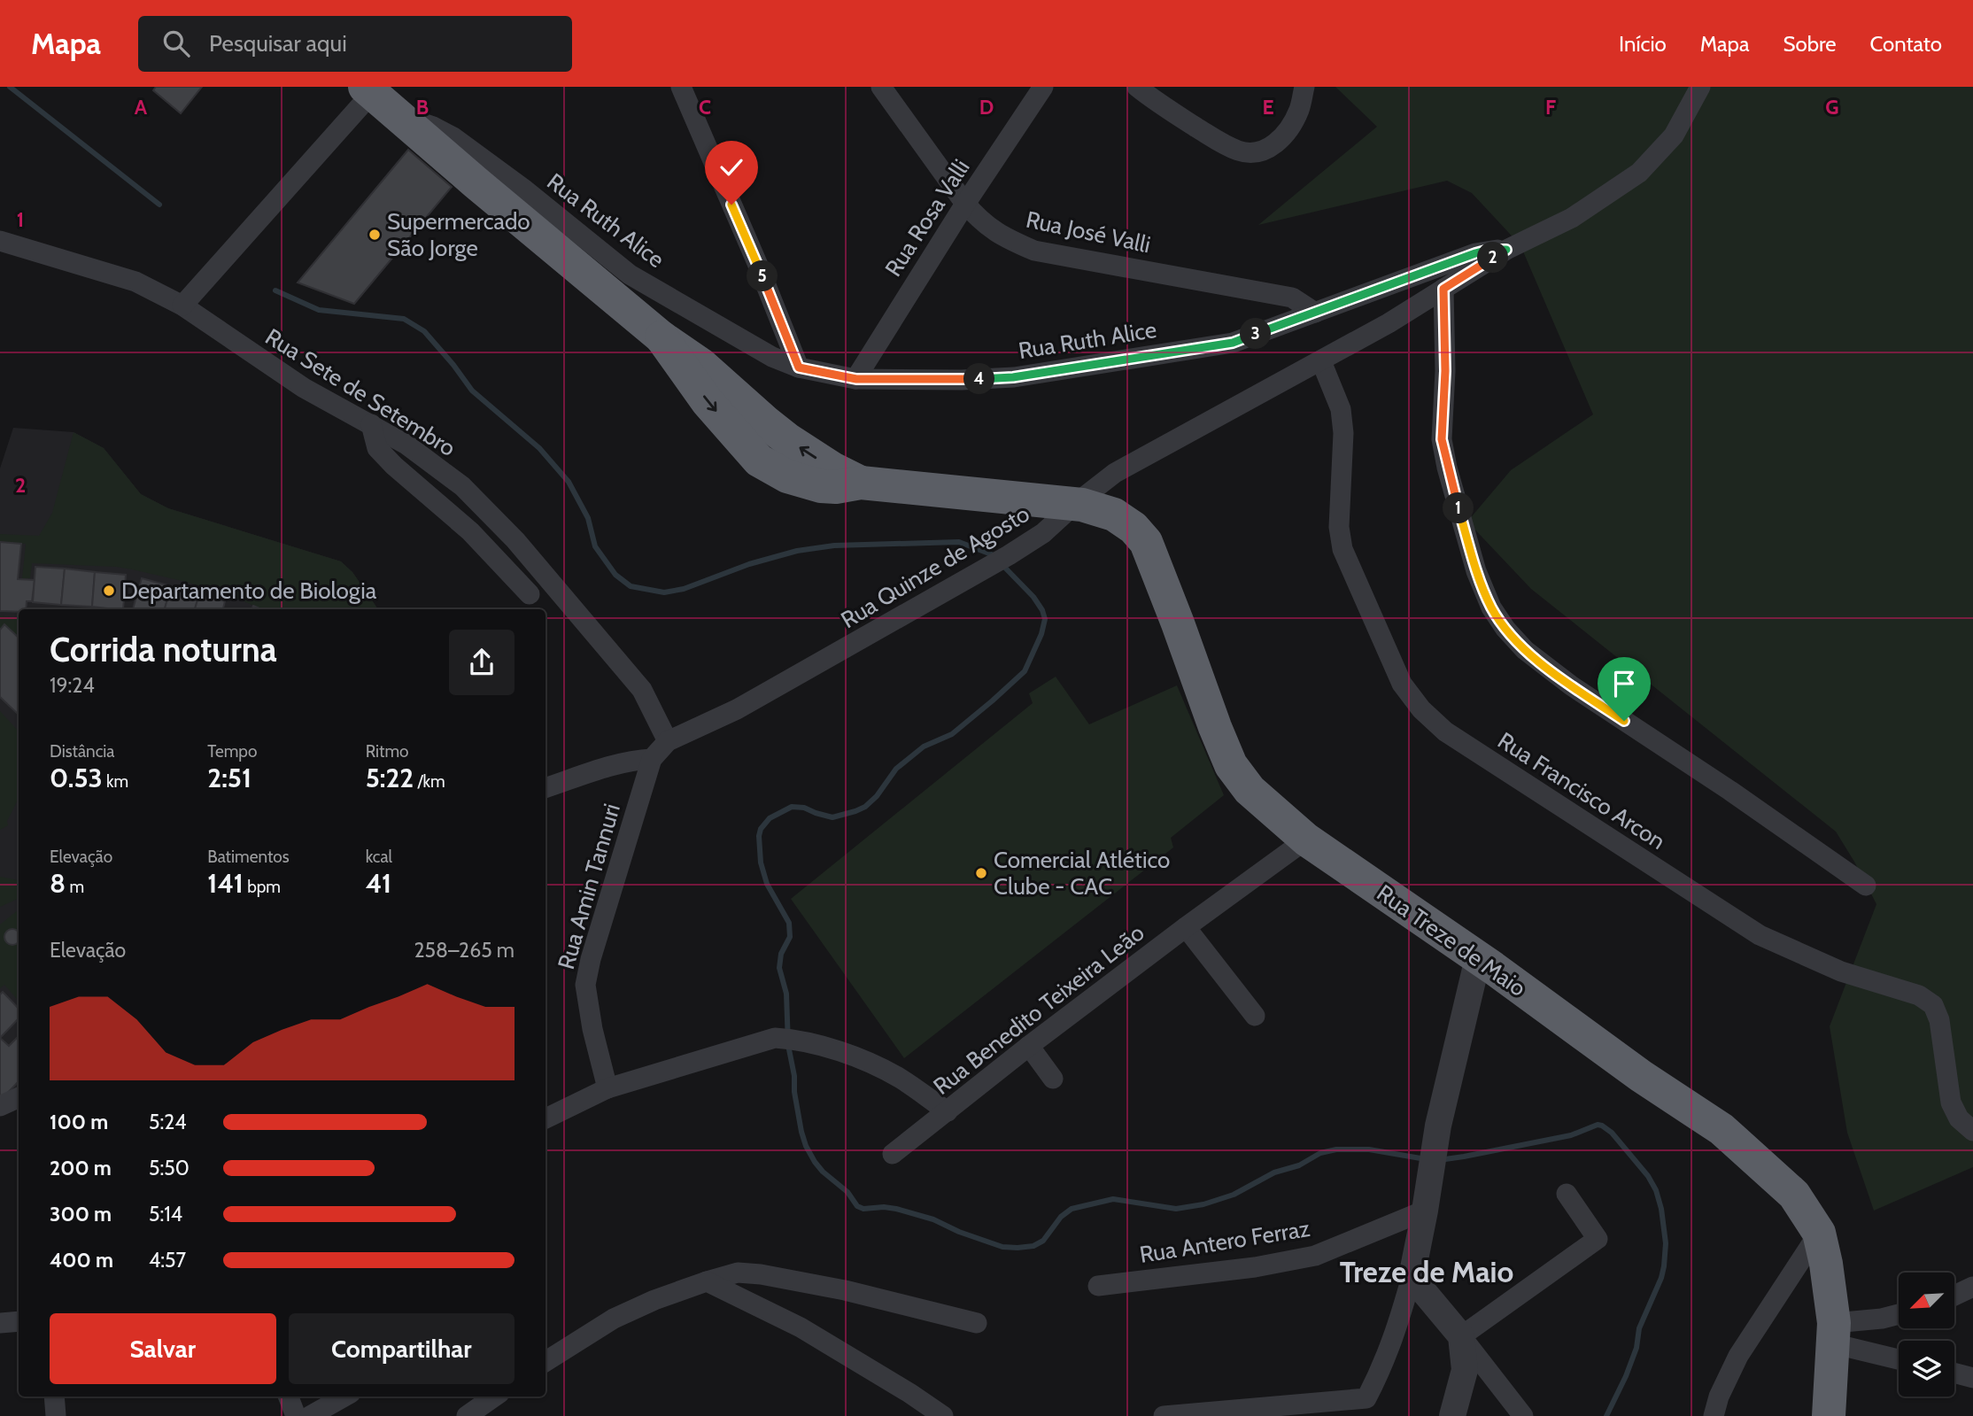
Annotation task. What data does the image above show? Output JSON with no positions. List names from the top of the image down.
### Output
{
  "streets": {
    "highway": ["Rua Treze de Maio"],
    "street": [
      "Rua Rosa Valli",
      "Rua Ruth Alice",
      "Rua José Valli",
      "Rua Sete de Setembro",
      "Rua Quinze de Agosto",
      "Rua Francisco Arcon",
      "Rua Amin Tannuri",
      "Rua Benedito Teixeira Leão",
      "Rua Antero Ferraz"
    ]
  },
  "crossings": [
    ["Rua Rosa Valli", "Rua Ruth Alice"],
    ["Rua Rosa Valli", "Rua José Valli"],
    ["Rua Ruth Alice", "Rua José Valli"],
    ["Rua Ruth Alice", "Rua Quinze de Agosto"],
    ["Rua Ruth Alice", "Rua Treze de Maio"],
    ["Rua Sete de Setembro", "Rua Quinze de Agosto"],
    ["Rua Sete de Setembro", "Rua Amin Tannuri"],
    ["Rua Quinze de Agosto", "Rua Francisco Arcon"],
    ["Rua Quinze de Agosto", "Rua Amin Tannuri"],
    ["Rua Quinze de Agosto", "Rua Treze de Maio"],
    ["Rua Treze de Maio", "Rua Benedito Teixeira Leão"]
  ],
  "districts": ["Treze de Maio"],
  "places": ["Supermercado São Jorge", "Departamento de Biologia", "Comercial Atlético Clube - CAC"],
  "north": "bottom left",
  "page": {
    "header": "Mapa",
    "search": "Pesquisar aqui",
    "nav": [
      "Início",
      "Mapa",
      "Sobre",
      "Contato"
    ],
    "pins": [
      "2",
      "5",
      "3",
      "4",
      "1"
    ],
    "heading": ["Corrida noturna", "19:24"],
    "stats": [
      ["Distância", "0.53 km"],
      ["Tempo", "2:51"],
      ["Ritmo", "5:22 /km"],
      ["Elevação", "8 m"],
      ["Batimentos", "141 bpm"],
      ["kcal", "41"]
    ],
    "chart": ["Elevação", "258–265 m"],
    "list": [
      {
        "name": "100 m",
        "note": "5:24"
      },
      {
        "name": "200 m",
        "note": "5:50"
      },
      {
        "name": "300 m",
        "note": "5:14"
      },
      {
        "name": "400 m",
        "note": "4:57"
      }
    ],
    "buttons": ["Salvar", "Compartilhar"]
  },
  "grid": {
    "columns": [
      "A",
      "B",
      "C",
      "D",
      "E",
      "F",
      "G"
    ],
    "rows": ["1", "2"]
  }
}
